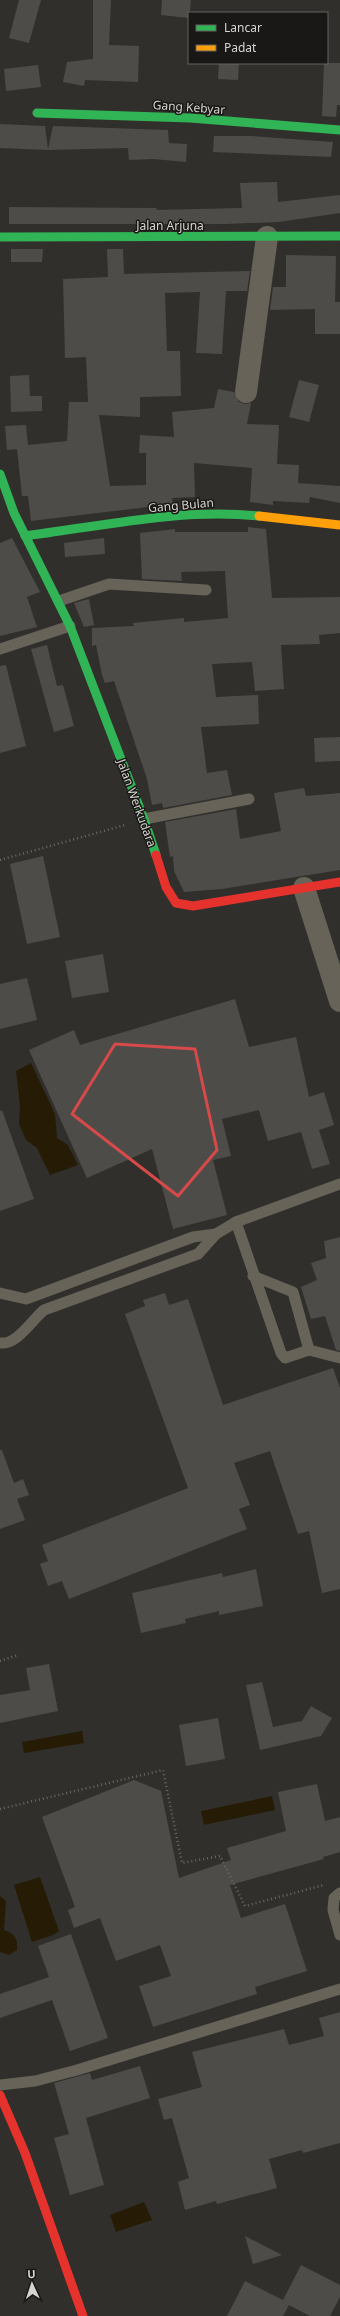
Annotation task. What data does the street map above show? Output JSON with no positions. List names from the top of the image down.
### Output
{
  "streets": {
    "street": [
      "Gang Kebyar",
      "Jalan Arjuna",
      "Gang Bulan",
      "Jalan Werkudara"
    ]
  },
  "crossings": [
    ["Gang Bulan", "Jalan Werkudara"]
  ],
  "legend": ["Lancar", "Padat"],
  "north": "top"
}
